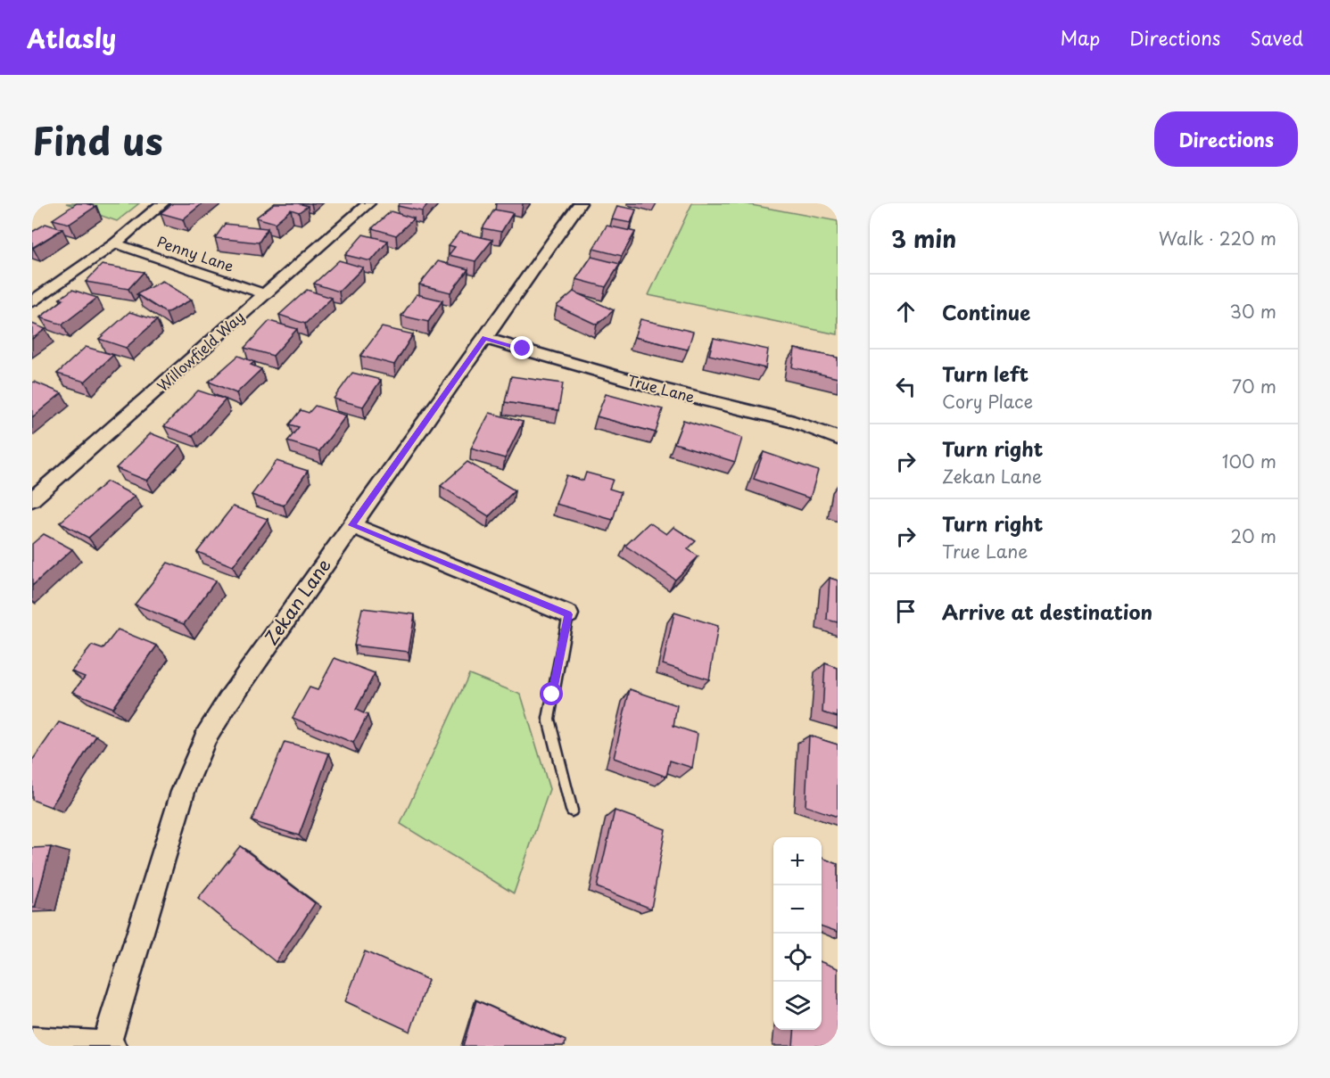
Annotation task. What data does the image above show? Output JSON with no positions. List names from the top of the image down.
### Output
{
  "streets": {
    "street": [
      "Penny Lane",
      "Willowfield Way",
      "True Lane",
      "Zekan Lane"
    ]
  },
  "crossings": [
    ["Penny Lane", "Willowfield Way"],
    ["True Lane", "Zekan Lane"]
  ],
  "page": {
    "header": "Atlasly",
    "nav": ["Map", "Directions", "Saved"],
    "title": "Find us",
    "buttons": "Directions",
    "heading": ["3 min", "Walk · 220 m"],
    "list": [
      ["Continue", "30 m"],
      ["Turn left", "Cory Place", "70 m"],
      ["Turn right", "Zekan Lane", "100 m"],
      ["Turn right", "True Lane", "20 m"],
      "Arrive at destination"
    ],
    "map_buttons": ["+", "−"]
  }
}
